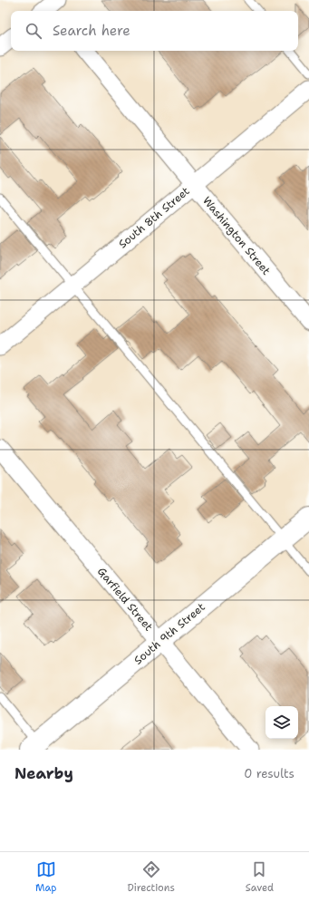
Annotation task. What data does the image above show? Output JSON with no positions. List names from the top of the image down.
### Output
{
  "streets": {
    "main road": ["South 9th Street"],
    "street": ["South 8th Street", "Washington Street", "Garfield Street"]
  },
  "crossings": [
    ["South 8th Street", "Washington Street"],
    ["Garfield Street", "South 9th Street"]
  ],
  "page": {
    "search": "Search here",
    "heading": ["Nearby", "0 results"],
    "nav": ["Map", "Directions", "Saved"]
  }
}
